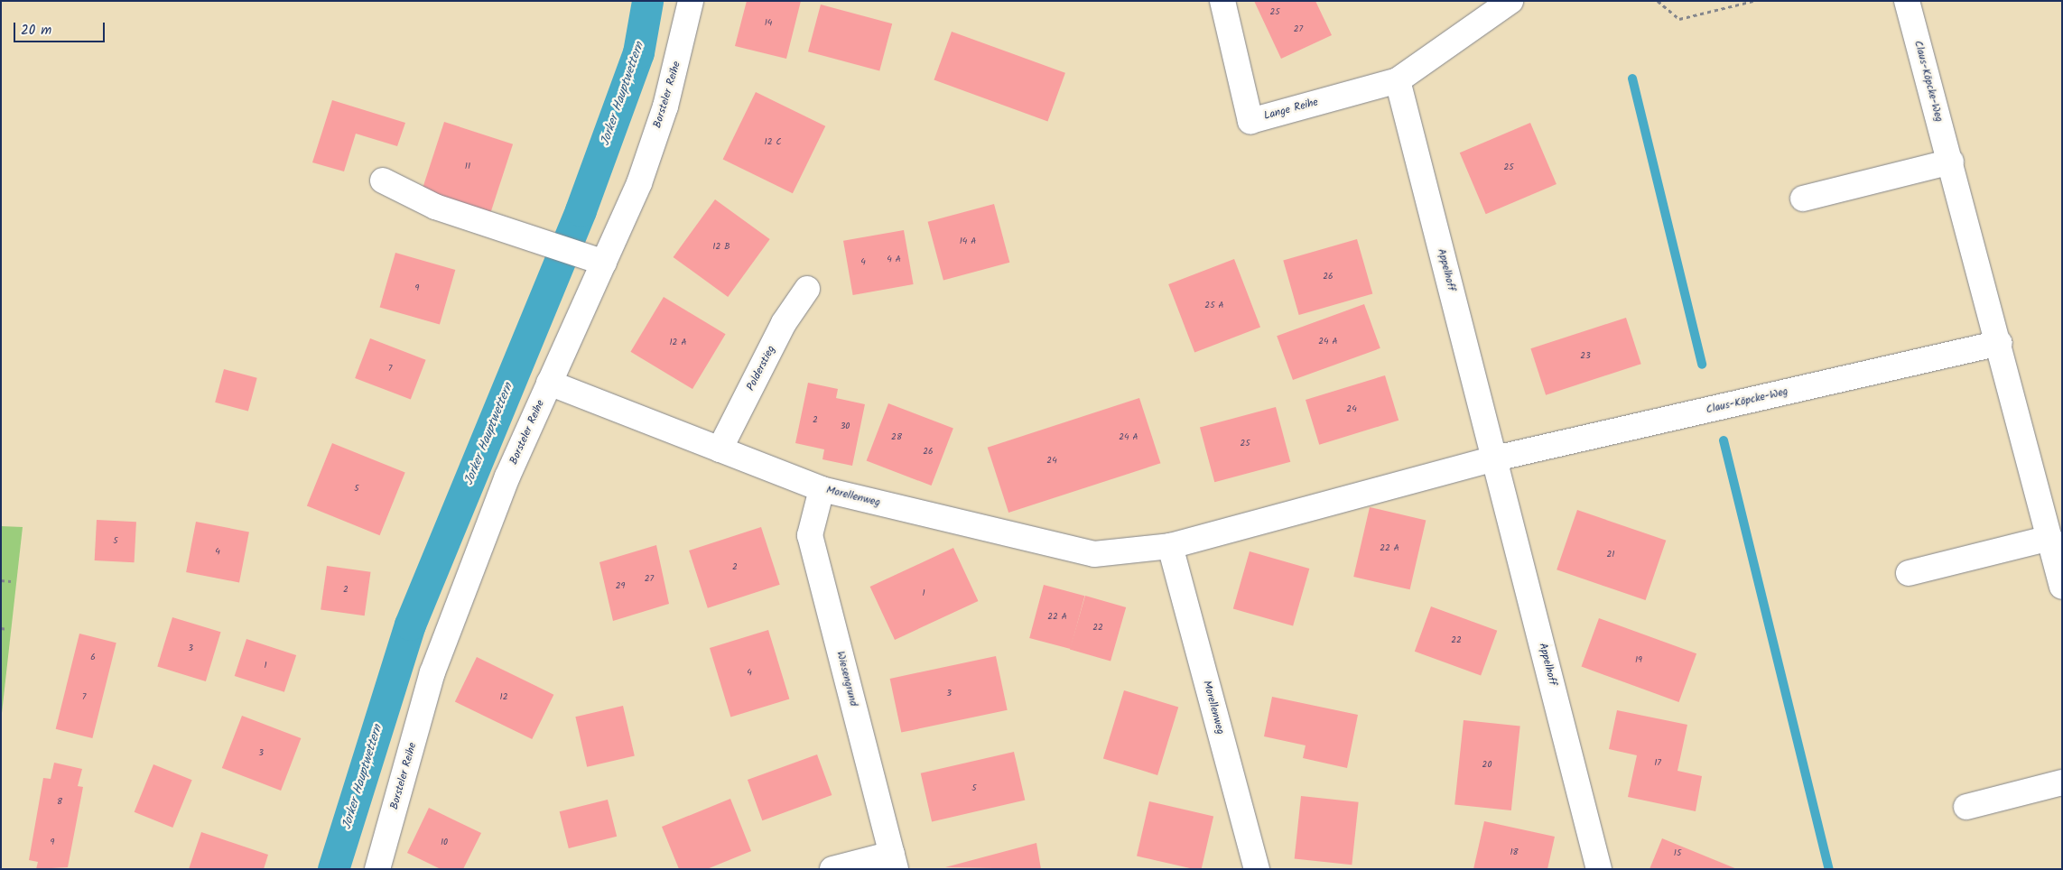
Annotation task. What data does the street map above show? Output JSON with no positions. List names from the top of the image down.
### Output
{
  "streets": {
    "street": [
      "Claus-Köpcke-Weg",
      "Borsteler Reihe",
      "Lange Reihe",
      "Appelhoff",
      "Polderstieg",
      "Morellenweg",
      "Wiesengrund"
    ]
  },
  "crossings": [
    ["Claus-Köpcke-Weg", "Appelhoff"],
    ["Claus-Köpcke-Weg", "Morellenweg"],
    ["Borsteler Reihe", "Morellenweg"],
    ["Lange Reihe", "Appelhoff"],
    ["Appelhoff", "Morellenweg"],
    ["Polderstieg", "Morellenweg"],
    ["Morellenweg", "Wiesengrund"]
  ],
  "water": ["Jorker Hauptwettern"],
  "house_numbers": [
    "25",
    "14",
    "27",
    "12 C",
    "11",
    "25",
    "14 A",
    "12 B",
    "4 A",
    "4",
    "26",
    "9",
    "25 A",
    "24 A",
    "12 A",
    "23",
    "7",
    "24",
    "2",
    "30",
    "28",
    "24 A",
    "25",
    "26",
    "24",
    "5",
    "5",
    "22 A",
    "4",
    "21",
    "2",
    "27",
    "29",
    "2",
    "1",
    "22 A",
    "22",
    "22",
    "3",
    "6",
    "19",
    "1",
    "4",
    "3",
    "7",
    "12",
    "3",
    "17",
    "20",
    "5",
    "8",
    "9",
    "10",
    "18",
    "15"
  ],
  "scale_bar": "20 m"
}
